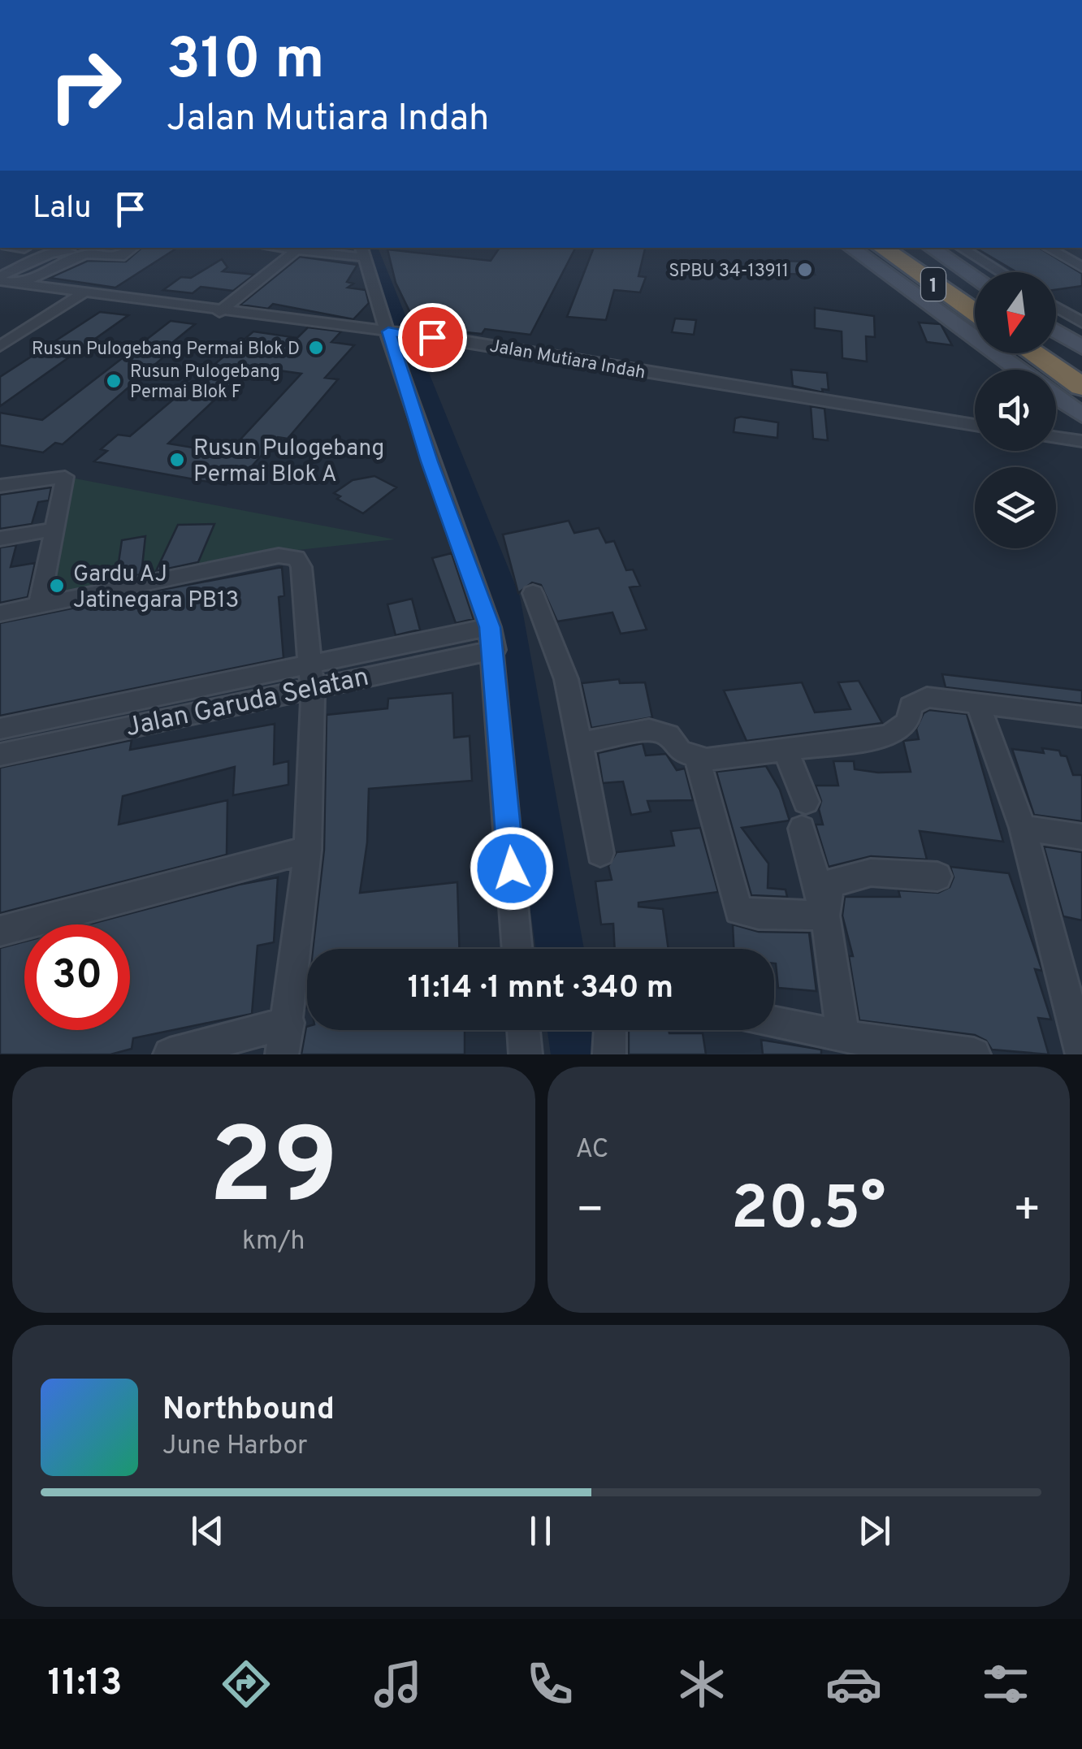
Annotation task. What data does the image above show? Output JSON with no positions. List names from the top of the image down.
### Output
{
  "streets": {
    "highway": ["1"],
    "street": ["Jalan Mutiara Indah", "Jalan Garuda Selatan"]
  },
  "places": [
    "SPBU 34-13911",
    "Rusun Pulogebang Permai Blok D",
    "Rusun Pulogebang Permai Blok F",
    "Rusun Pulogebang Permai Blok A",
    "Gardu AJ Jatinegara PB13"
  ],
  "north": "bottom",
  "page": {
    "turn": ["310 m", "Jalan Mutiara Indah"],
    "then": "Lalu",
    "limit": "30",
    "trip": "11:14 · 1 mnt · 340 m",
    "tile": [
      ["29", "km/h"],
      "AC"
    ],
    "heat": ["−", "20.5°", "+"],
    "song": ["Northbound", "June Harbor"],
    "tabs": "11:13"
  }
}
